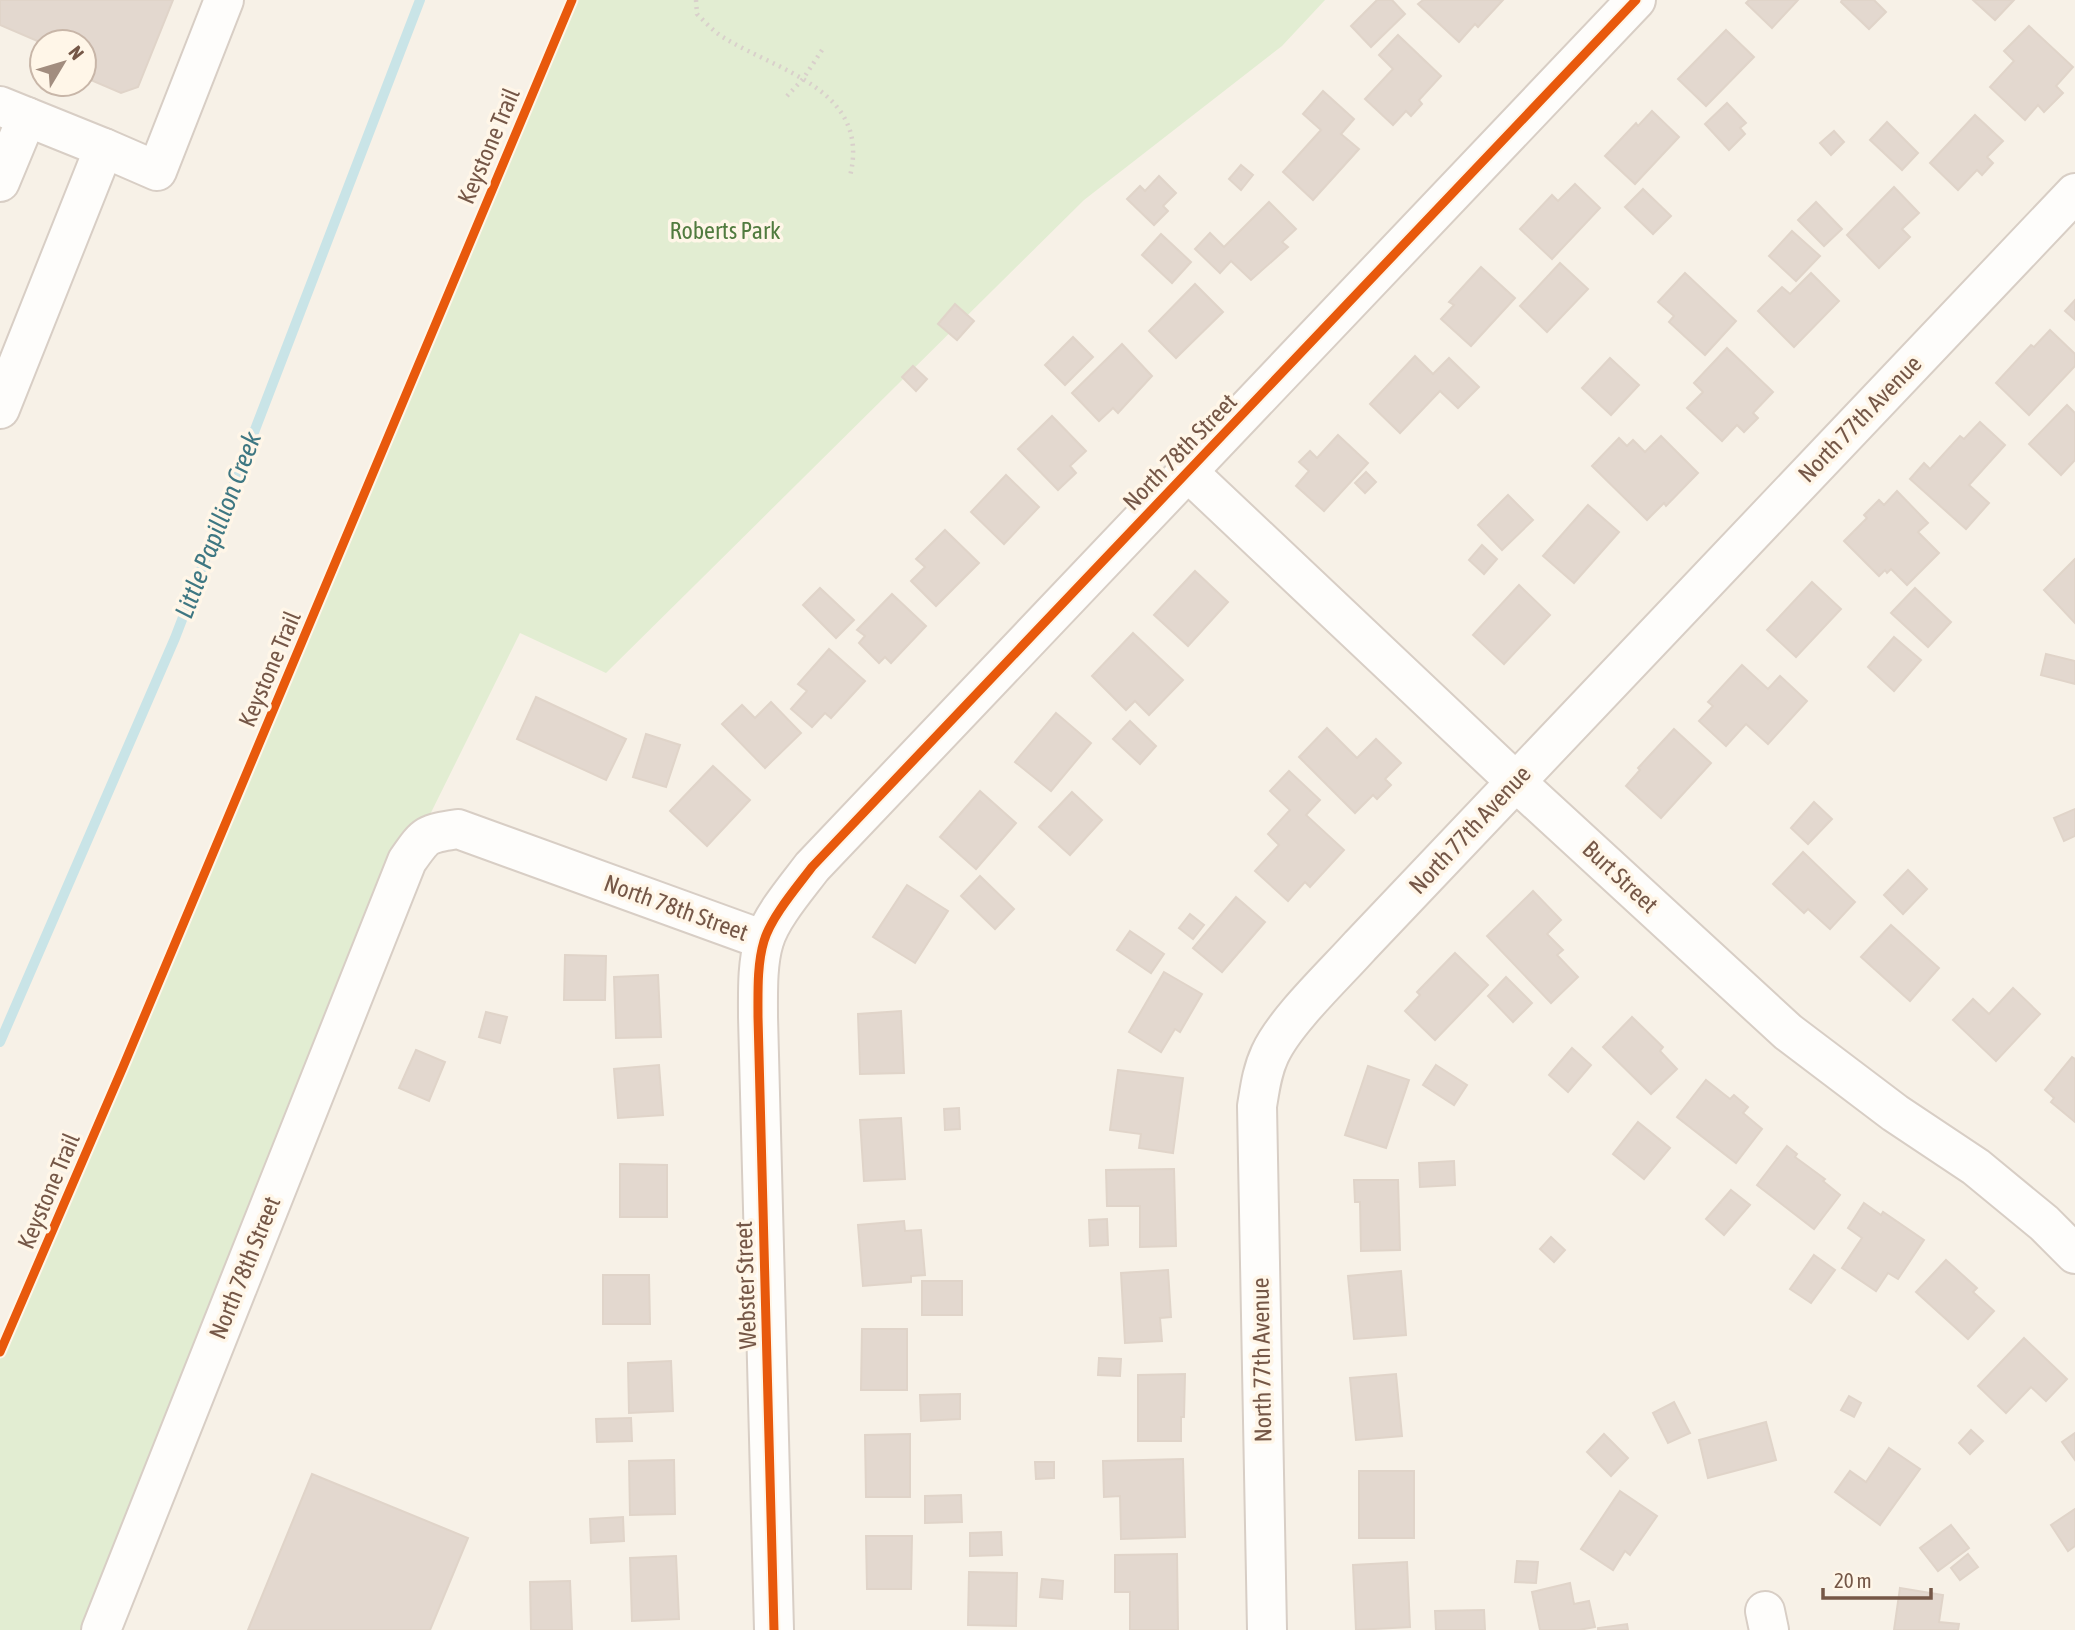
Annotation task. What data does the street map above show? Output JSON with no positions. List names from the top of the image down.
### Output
{
  "streets": {
    "street": [
      "North 77th Avenue",
      "North 78th Street",
      "Burt Street",
      "Webster Street"
    ],
    "cycle path": ["Keystone Trail"]
  },
  "crossings": [
    ["North 77th Avenue", "Burt Street"],
    ["North 78th Street", "Burt Street"],
    ["North 78th Street", "Webster Street"]
  ],
  "water": ["Little Papillion Creek"],
  "parks": ["Roberts Park"],
  "scale_bar": "20 m",
  "north": "top right"
}
